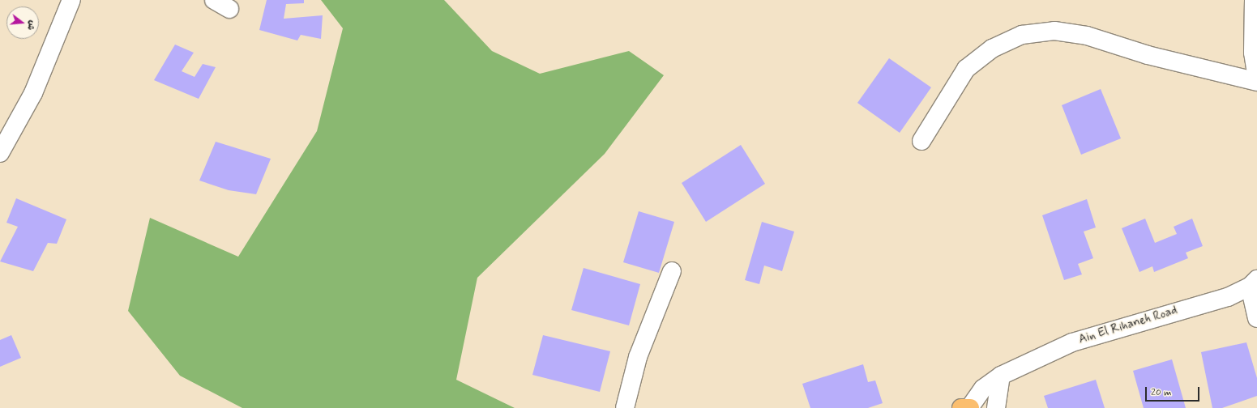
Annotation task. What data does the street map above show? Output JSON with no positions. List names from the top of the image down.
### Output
{
  "streets": {
    "street": ["Ain El Rihaneh Road"]
  },
  "scale_bar": "20 m",
  "north": "right"
}
